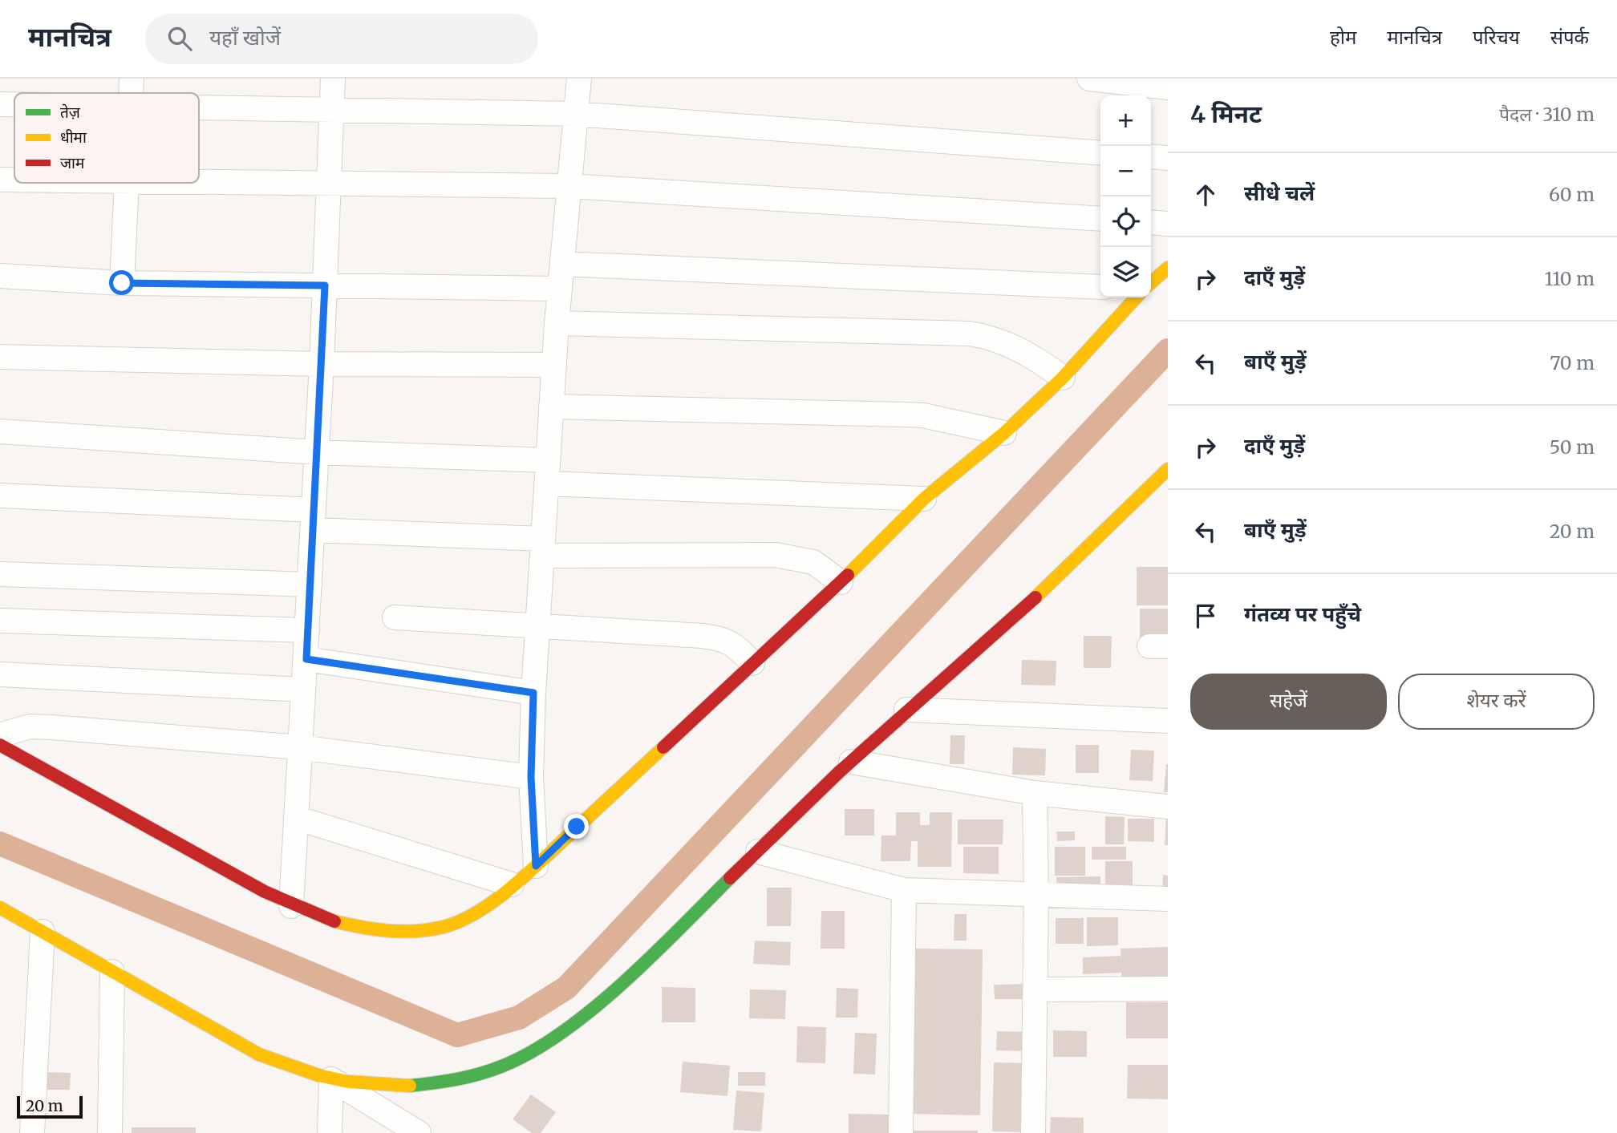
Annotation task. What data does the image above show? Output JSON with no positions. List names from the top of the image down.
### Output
{
  "legend": ["तेज़", "धीमा", "जाम"],
  "scale_bar": "20 m",
  "page": {
    "header": "मानचित्र",
    "search": "यहाँ खोजें",
    "nav": [
      "होम",
      "मानचित्र",
      "परिचय",
      "संपर्क"
    ],
    "heading": ["4 मिनट", "पैदल · 310 m"],
    "map_buttons": ["+", "−"],
    "list": [
      ["सीधे चलें", "60 m"],
      ["दाएँ मुड़ें", "110 m"],
      ["बाएँ मुड़ें", "70 m"],
      ["दाएँ मुड़ें", "50 m"],
      ["बाएँ मुड़ें", "20 m"],
      "गंतव्य पर पहुँचे"
    ],
    "buttons": ["सहेजें", "शेयर करें"],
    "scale": "20 m"
  }
}
